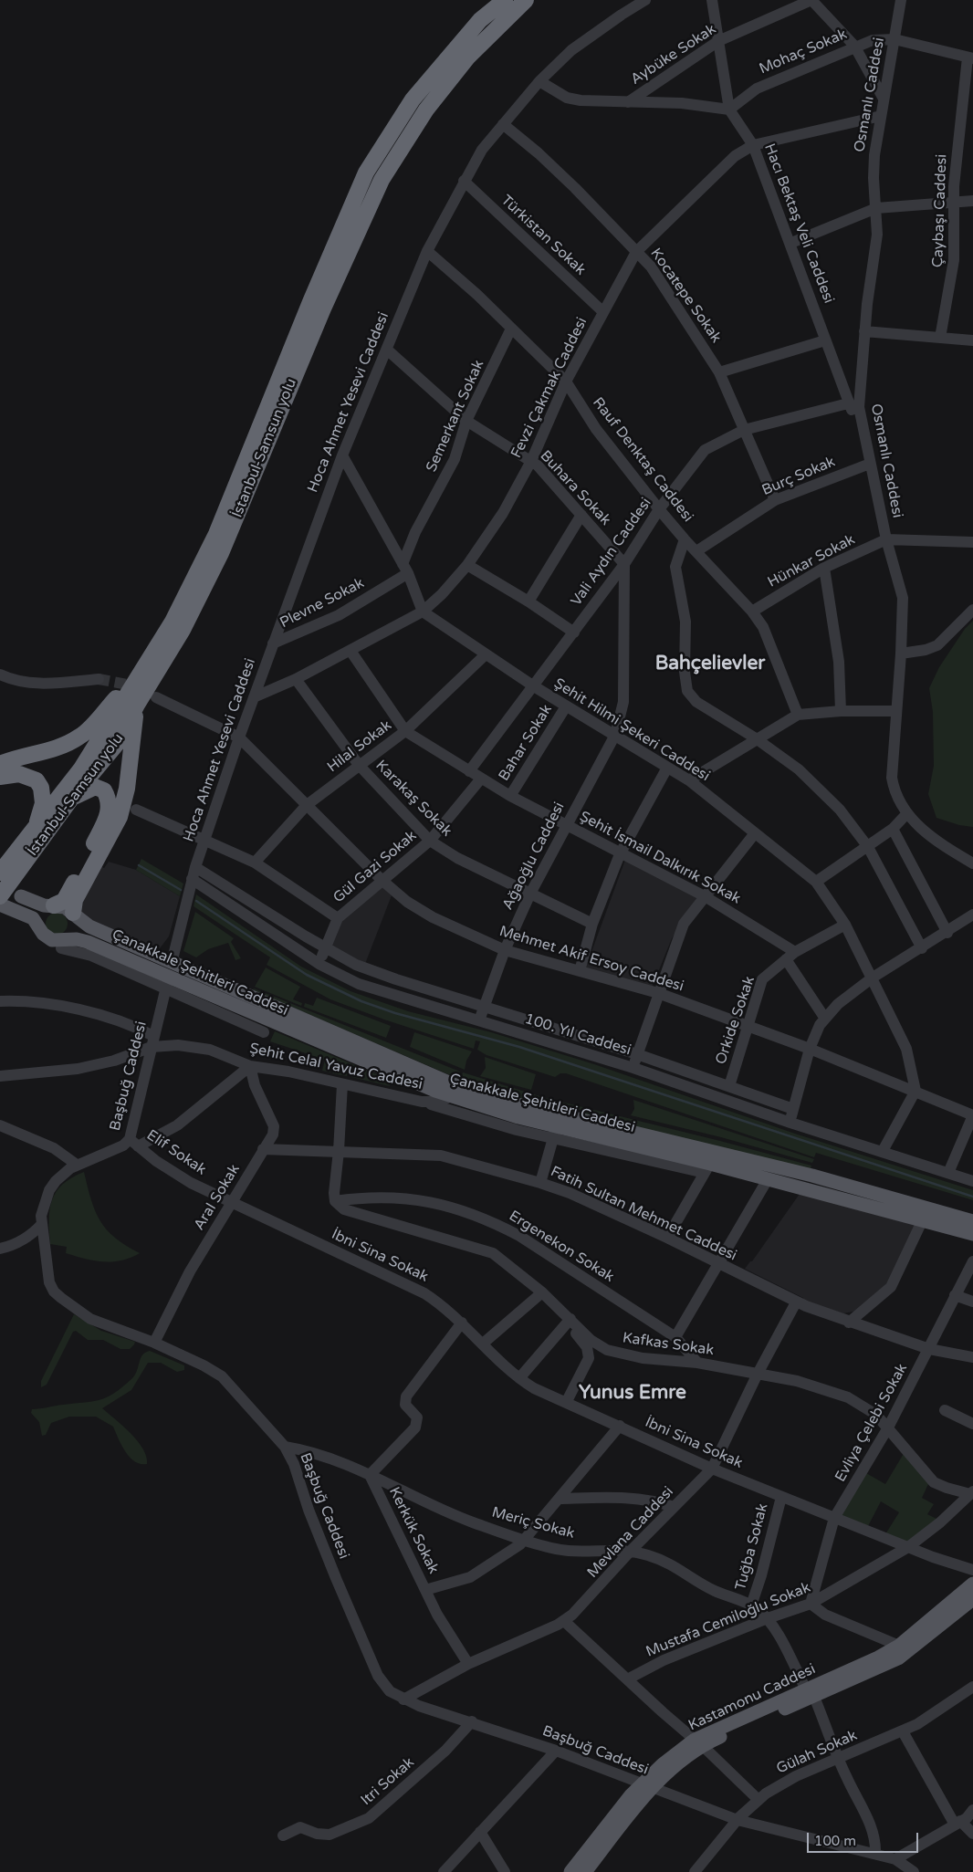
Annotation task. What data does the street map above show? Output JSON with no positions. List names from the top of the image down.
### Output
{
  "streets": {
    "highway": ["İstanbul-Samsun yolu"],
    "main road": ["Çanakkale Şehitleri Caddesi", "Kastamonu Caddesi"],
    "street": [
      "Mohaç Sokak",
      "Aybüke Sokak",
      "Osmanlı Caddesi",
      "Çaybaşı Caddesi",
      "Hacı Bektaş Veli Caddesi",
      "Türkistan Sokak",
      "Kocatepe Sokak",
      "Fevzi Çakmak Caddesi",
      "Hoca Ahmet Yesevi Caddesi",
      "Semerkant Sokak",
      "Rauf Denktaş Caddesi",
      "Burç Sokak",
      "Buhara Sokak",
      "Vali Aydın Caddesi",
      "Hünkar Sokak",
      "Plevne Sokak",
      "Şehit Hilmi Şekeri Caddesi",
      "Bahar Sokak",
      "Hilal Sokak",
      "Karakaş Sokak",
      "Ağaoğlu Caddesi",
      "Şehit İsmail Dalkırık Sokak",
      "Gül Gazi Sokak",
      "Mehmet Akif Ersoy Caddesi",
      "Orkide Sokak",
      "100. Yıl Caddesi",
      "Şehit Celal Yavuz Caddesi",
      "Başbuğ Caddesi",
      "Elif Sokak",
      "Aral Sokak",
      "Fatih Sultan Mehmet Caddesi",
      "Ergenekon Sokak",
      "İbni Sina Sokak",
      "Kafkas Sokak",
      "Evliya Çelebi Sokak",
      "Meriç Sokak",
      "Kerkük Sokak",
      "Mevlana Caddesi",
      "Tuğba Sokak",
      "Mustafa Cemiloğlu Sokak",
      "Gülah Sokak",
      "Itri Sokak"
    ]
  },
  "crossings": [
    ["Mohaç Sokak", "Osmanlı Caddesi"],
    ["Mohaç Sokak", "Çaybaşı Caddesi"],
    ["Mohaç Sokak", "Hacı Bektaş Veli Caddesi"],
    ["Aybüke Sokak", "Hacı Bektaş Veli Caddesi"],
    ["Osmanlı Caddesi", "Hacı Bektaş Veli Caddesi"],
    ["Osmanlı Caddesi", "Fevzi Çakmak Caddesi"],
    ["Osmanlı Caddesi", "Burç Sokak"],
    ["Osmanlı Caddesi", "Hünkar Sokak"],
    ["Hacı Bektaş Veli Caddesi", "Fevzi Çakmak Caddesi"],
    ["Hacı Bektaş Veli Caddesi", "Vali Aydın Caddesi"],
    ["Türkistan Sokak", "Fevzi Çakmak Caddesi"],
    ["Türkistan Sokak", "Hoca Ahmet Yesevi Caddesi"],
    ["Kocatepe Sokak", "Fevzi Çakmak Caddesi"],
    ["Kocatepe Sokak", "Hoca Ahmet Yesevi Caddesi"],
    ["Kocatepe Sokak", "Burç Sokak"],
    ["Kocatepe Sokak", "Vali Aydın Caddesi"],
    ["Fevzi Çakmak Caddesi", "Hoca Ahmet Yesevi Caddesi"],
    ["Fevzi Çakmak Caddesi", "Rauf Denktaş Caddesi"],
    ["Fevzi Çakmak Caddesi", "Buhara Sokak"],
    ["Fevzi Çakmak Caddesi", "Şehit Hilmi Şekeri Caddesi"],
    ["Fevzi Çakmak Caddesi", "Karakaş Sokak"],
    ["Fevzi Çakmak Caddesi", "Şehit İsmail Dalkırık Sokak"],
    ["Hoca Ahmet Yesevi Caddesi", "Rauf Denktaş Caddesi"],
    ["Hoca Ahmet Yesevi Caddesi", "Buhara Sokak"],
    ["Hoca Ahmet Yesevi Caddesi", "Plevne Sokak"],
    ["Hoca Ahmet Yesevi Caddesi", "Mehmet Akif Ersoy Caddesi"],
    ["Hoca Ahmet Yesevi Caddesi", "100. Yıl Caddesi"],
    ["Hoca Ahmet Yesevi Caddesi", "Başbuğ Caddesi"],
    ["Semerkant Sokak", "Rauf Denktaş Caddesi"],
    ["Semerkant Sokak", "Buhara Sokak"],
    ["Semerkant Sokak", "Plevne Sokak"],
    ["Rauf Denktaş Caddesi", "Burç Sokak"],
    ["Rauf Denktaş Caddesi", "Vali Aydın Caddesi"],
    ["Rauf Denktaş Caddesi", "Hünkar Sokak"],
    ["Buhara Sokak", "Vali Aydın Caddesi"],
    ["Vali Aydın Caddesi", "Şehit Hilmi Şekeri Caddesi"],
    ["Vali Aydın Caddesi", "Şehit İsmail Dalkırık Sokak"],
    ["Şehit Hilmi Şekeri Caddesi", "Bahar Sokak"],
    ["Şehit Hilmi Şekeri Caddesi", "Hilal Sokak"],
    ["Şehit Hilmi Şekeri Caddesi", "Ağaoğlu Caddesi"],
    ["Şehit Hilmi Şekeri Caddesi", "Mehmet Akif Ersoy Caddesi"],
    ["Şehit Hilmi Şekeri Caddesi", "Orkide Sokak"],
    ["Bahar Sokak", "Şehit İsmail Dalkırık Sokak"],
    ["Hilal Sokak", "Karakaş Sokak"],
    ["Hilal Sokak", "Şehit İsmail Dalkırık Sokak"],
    ["Hilal Sokak", "Mehmet Akif Ersoy Caddesi"],
    ["Karakaş Sokak", "Ağaoğlu Caddesi"],
    ["Karakaş Sokak", "Gül Gazi Sokak"],
    ["Ağaoğlu Caddesi", "Şehit İsmail Dalkırık Sokak"],
    ["Ağaoğlu Caddesi", "Mehmet Akif Ersoy Caddesi"],
    ["Ağaoğlu Caddesi", "100. Yıl Caddesi"],
    ["Şehit İsmail Dalkırık Sokak", "Gül Gazi Sokak"],
    ["Şehit İsmail Dalkırık Sokak", "Orkide Sokak"],
    ["Gül Gazi Sokak", "Mehmet Akif Ersoy Caddesi"],
    ["Gül Gazi Sokak", "100. Yıl Caddesi"],
    ["Mehmet Akif Ersoy Caddesi", "Orkide Sokak"],
    ["Çanakkale Şehitleri Caddesi", "Şehit Celal Yavuz Caddesi"],
    ["Çanakkale Şehitleri Caddesi", "Başbuğ Caddesi"],
    ["Orkide Sokak", "100. Yıl Caddesi"],
    ["Şehit Celal Yavuz Caddesi", "Başbuğ Caddesi"],
    ["Şehit Celal Yavuz Caddesi", "Aral Sokak"],
    ["Başbuğ Caddesi", "Elif Sokak"],
    ["Başbuğ Caddesi", "Aral Sokak"],
    ["Başbuğ Caddesi", "Meriç Sokak"],
    ["Başbuğ Caddesi", "Mevlana Caddesi"],
    ["Başbuğ Caddesi", "Kastamonu Caddesi"],
    ["Başbuğ Caddesi", "Gülah Sokak"],
    ["Başbuğ Caddesi", "Itri Sokak"],
    ["Elif Sokak", "Aral Sokak"],
    ["Elif Sokak", "İbni Sina Sokak"],
    ["Aral Sokak", "Fatih Sultan Mehmet Caddesi"],
    ["Aral Sokak", "İbni Sina Sokak"],
    ["Fatih Sultan Mehmet Caddesi", "Evliya Çelebi Sokak"],
    ["Fatih Sultan Mehmet Caddesi", "Mevlana Caddesi"],
    ["Ergenekon Sokak", "Kafkas Sokak"],
    ["İbni Sina Sokak", "Evliya Çelebi Sokak"],
    ["İbni Sina Sokak", "Mevlana Caddesi"],
    ["İbni Sina Sokak", "Tuğba Sokak"],
    ["İbni Sina Sokak", "Mustafa Cemiloğlu Sokak"],
    ["Kafkas Sokak", "Evliya Çelebi Sokak"],
    ["Kafkas Sokak", "Mevlana Caddesi"],
    ["Kafkas Sokak", "Mustafa Cemiloğlu Sokak"],
    ["Evliya Çelebi Sokak", "Mustafa Cemiloğlu Sokak"],
    ["Meriç Sokak", "Kerkük Sokak"],
    ["Meriç Sokak", "Mevlana Caddesi"],
    ["Meriç Sokak", "Tuğba Sokak"],
    ["Meriç Sokak", "Mustafa Cemiloğlu Sokak"],
    ["Kerkük Sokak", "Mevlana Caddesi"]
  ],
  "districts": ["Bahçelievler", "Yunus Emre"],
  "scale_bar": "100 m"
}
